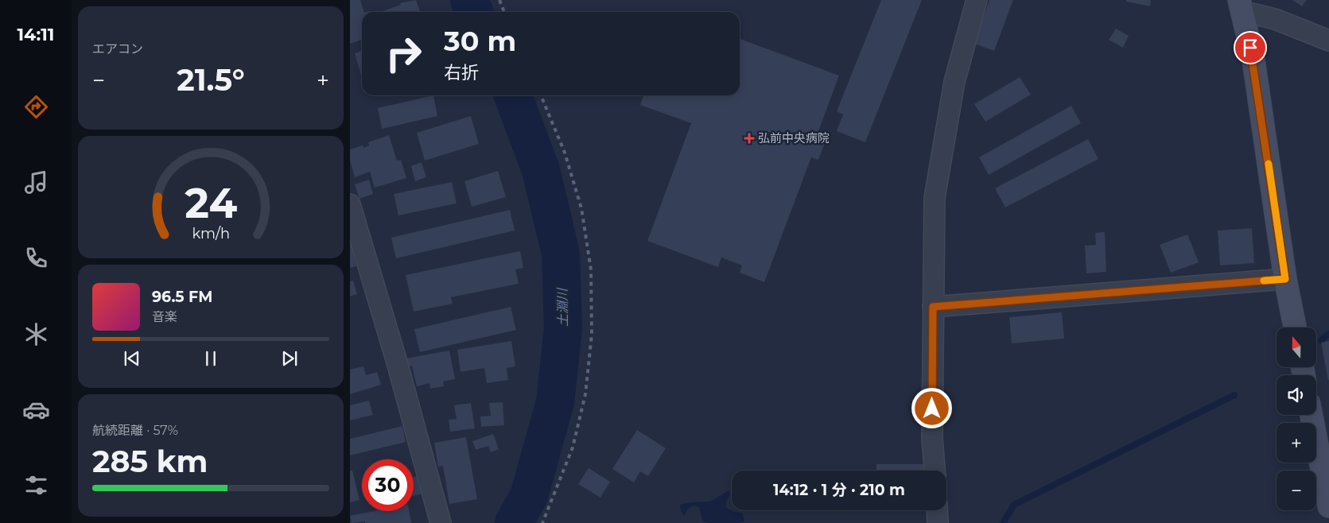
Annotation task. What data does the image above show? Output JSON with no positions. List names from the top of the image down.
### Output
{
  "water": ["土淵川"],
  "places": {
    "health": ["弘前中央病院"]
  },
  "north": "top",
  "page": {
    "tabs": "14:11",
    "tile": [
      "エアコン",
      ["航続距離 · 57%", "285 km"]
    ],
    "turn": ["30 m", "右折"],
    "heat": ["−", "21.5°", "+"],
    "song": ["96.5 FM", "音楽"],
    "map_buttons": ["+", "−"],
    "limit": "30",
    "trip": "14:12 · 1 分 · 210 m",
    "gauge": ["24", "km/h"]
  }
}
